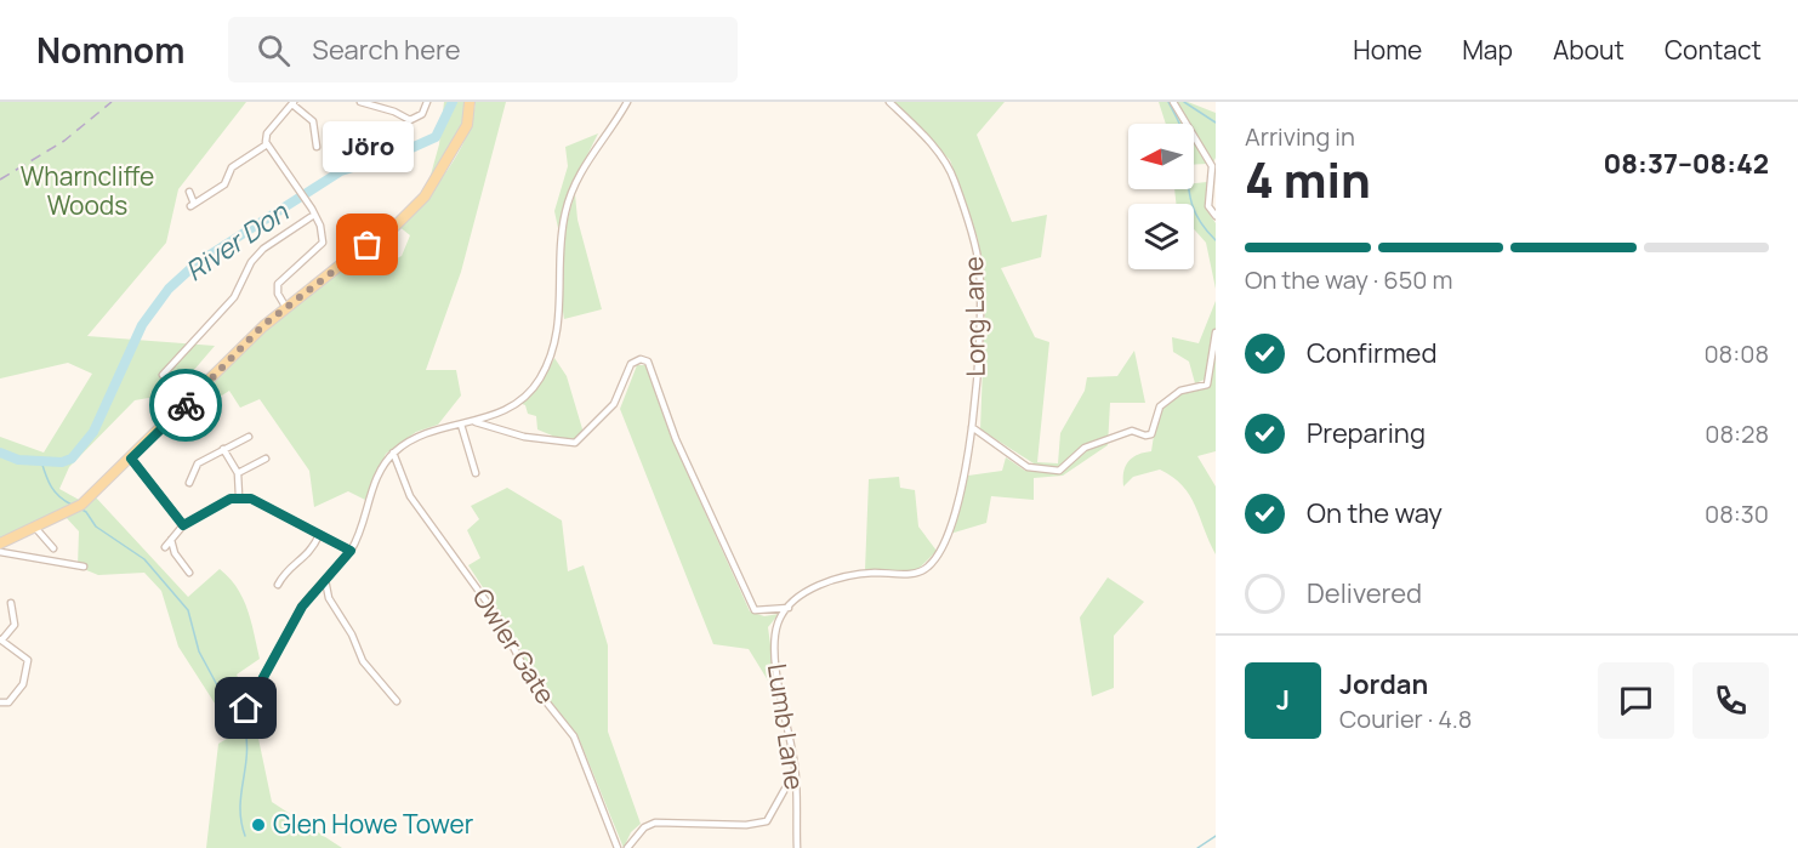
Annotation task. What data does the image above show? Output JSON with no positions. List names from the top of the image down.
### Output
{
  "streets": {
    "street": ["Long Lane", "Owler Gate", "Lumb Lane"]
  },
  "crossings": [
    ["Long Lane", "Lumb Lane"]
  ],
  "water": ["River Don"],
  "parks": ["Wharncliffe Woods"],
  "places": ["Jöro", "Glen Howe Tower"],
  "north": "left",
  "page": {
    "header": "Nomnom",
    "search": "Search here",
    "nav": [
      "Home",
      "Map",
      "About",
      "Contact"
    ],
    "heading": ["4 min", "Arriving in", "08:37–08:42"],
    "panel": ["Jordan", "Courier · 4.8"],
    "bubble": "Jöro",
    "bar": "On the way · 650 m",
    "list": [
      ["Confirmed", "08:08"],
      ["Preparing", "08:28"],
      ["On the way", "08:30"],
      "Delivered"
    ],
    "round": "J"
  }
}
